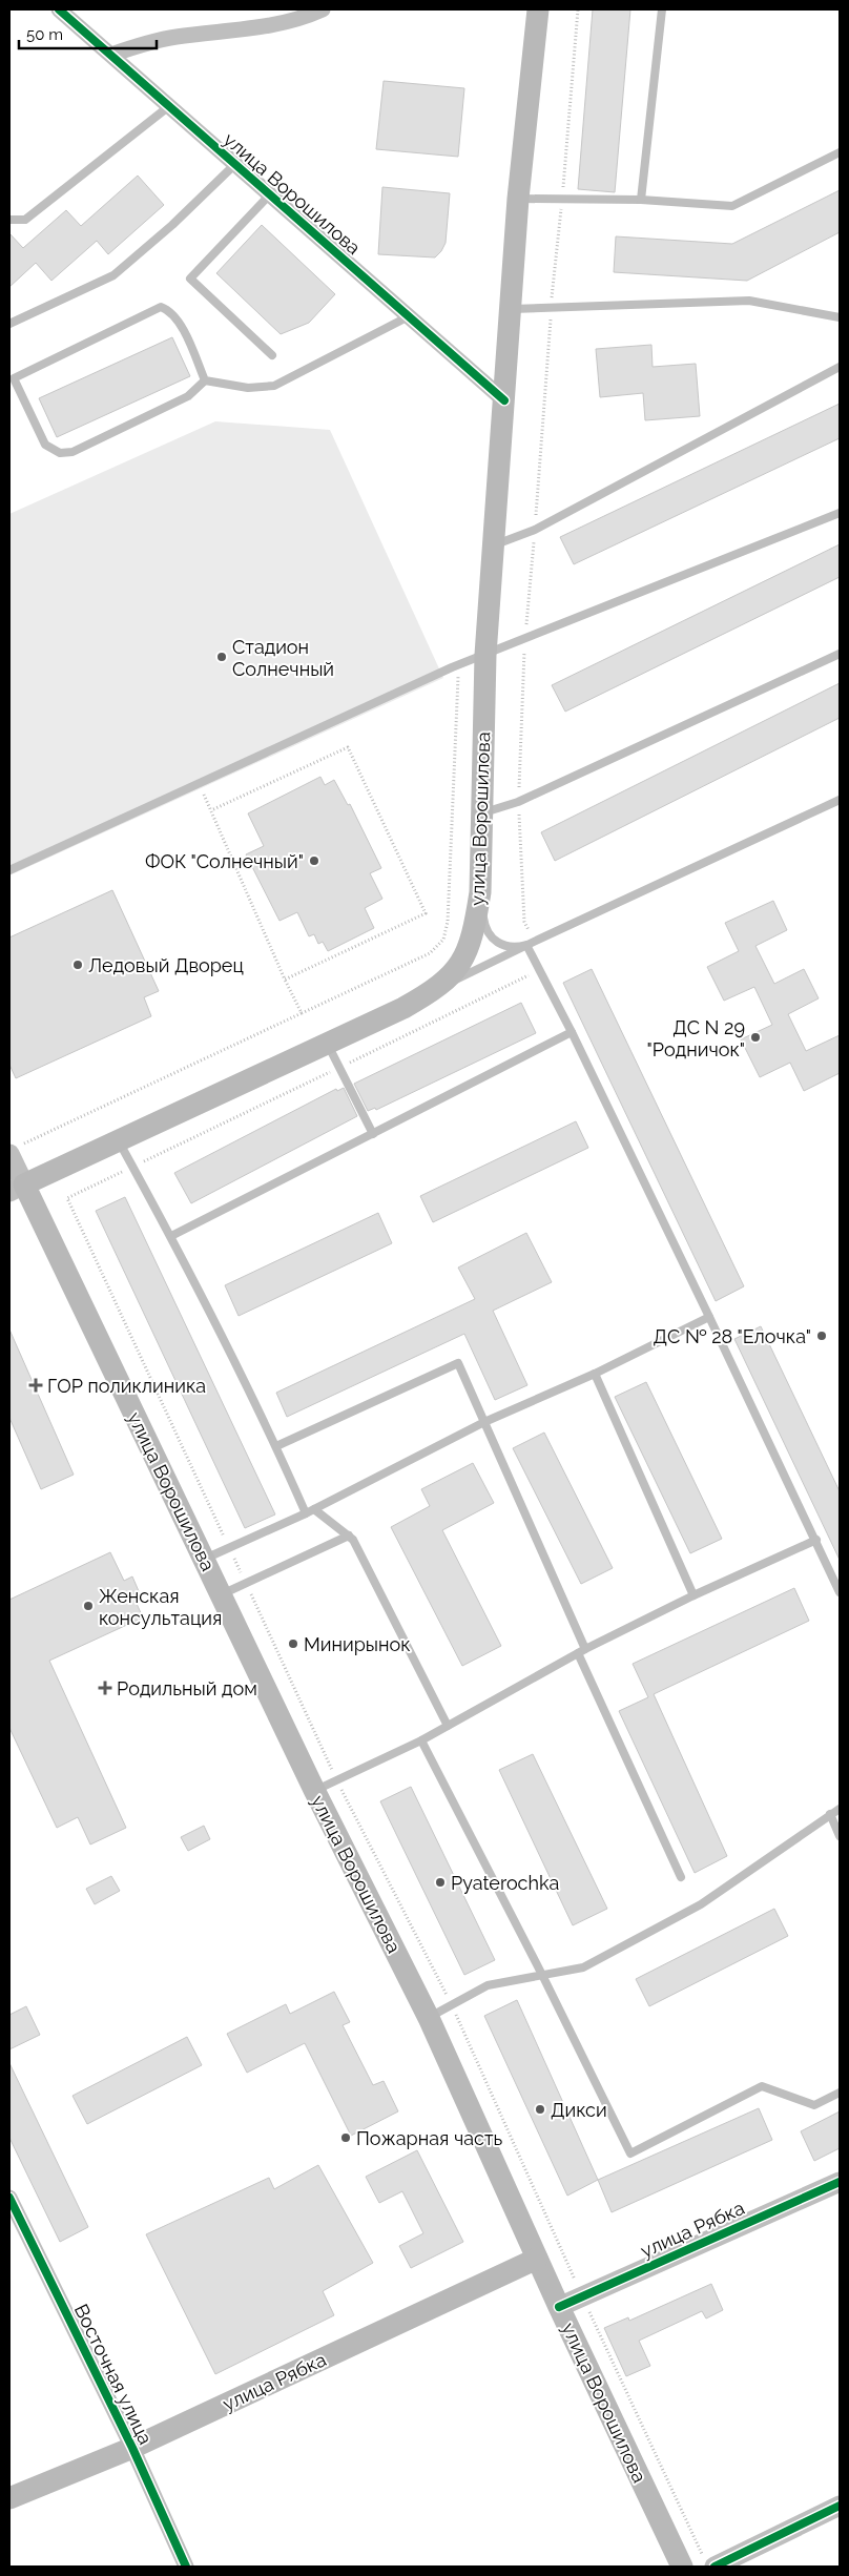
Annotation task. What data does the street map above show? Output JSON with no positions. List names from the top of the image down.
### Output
{
  "streets": {
    "main road": ["улица Ворошилова", "улица Рябка"],
    "street": ["Восточная улица"]
  },
  "crossings": [
    ["улица Ворошилова", "улица Рябка"],
    ["улица Рябка", "Восточная улица"]
  ],
  "places": {
    "other": [
      "Стадион Солнечный",
      "ФОК \"Солнечный\"",
      "Ледовый Дворец",
      "ДС N 29 \"Родничок\"",
      "ДС № 28 \"Елочка\"",
      "Женская консультация",
      "Минирынок",
      "Pyaterochka",
      "Дикси",
      "Пожарная часть"
    ],
    "health": ["ГОР поликлиника", "Родильный дом"]
  },
  "scale_bar": "50 m"
}
